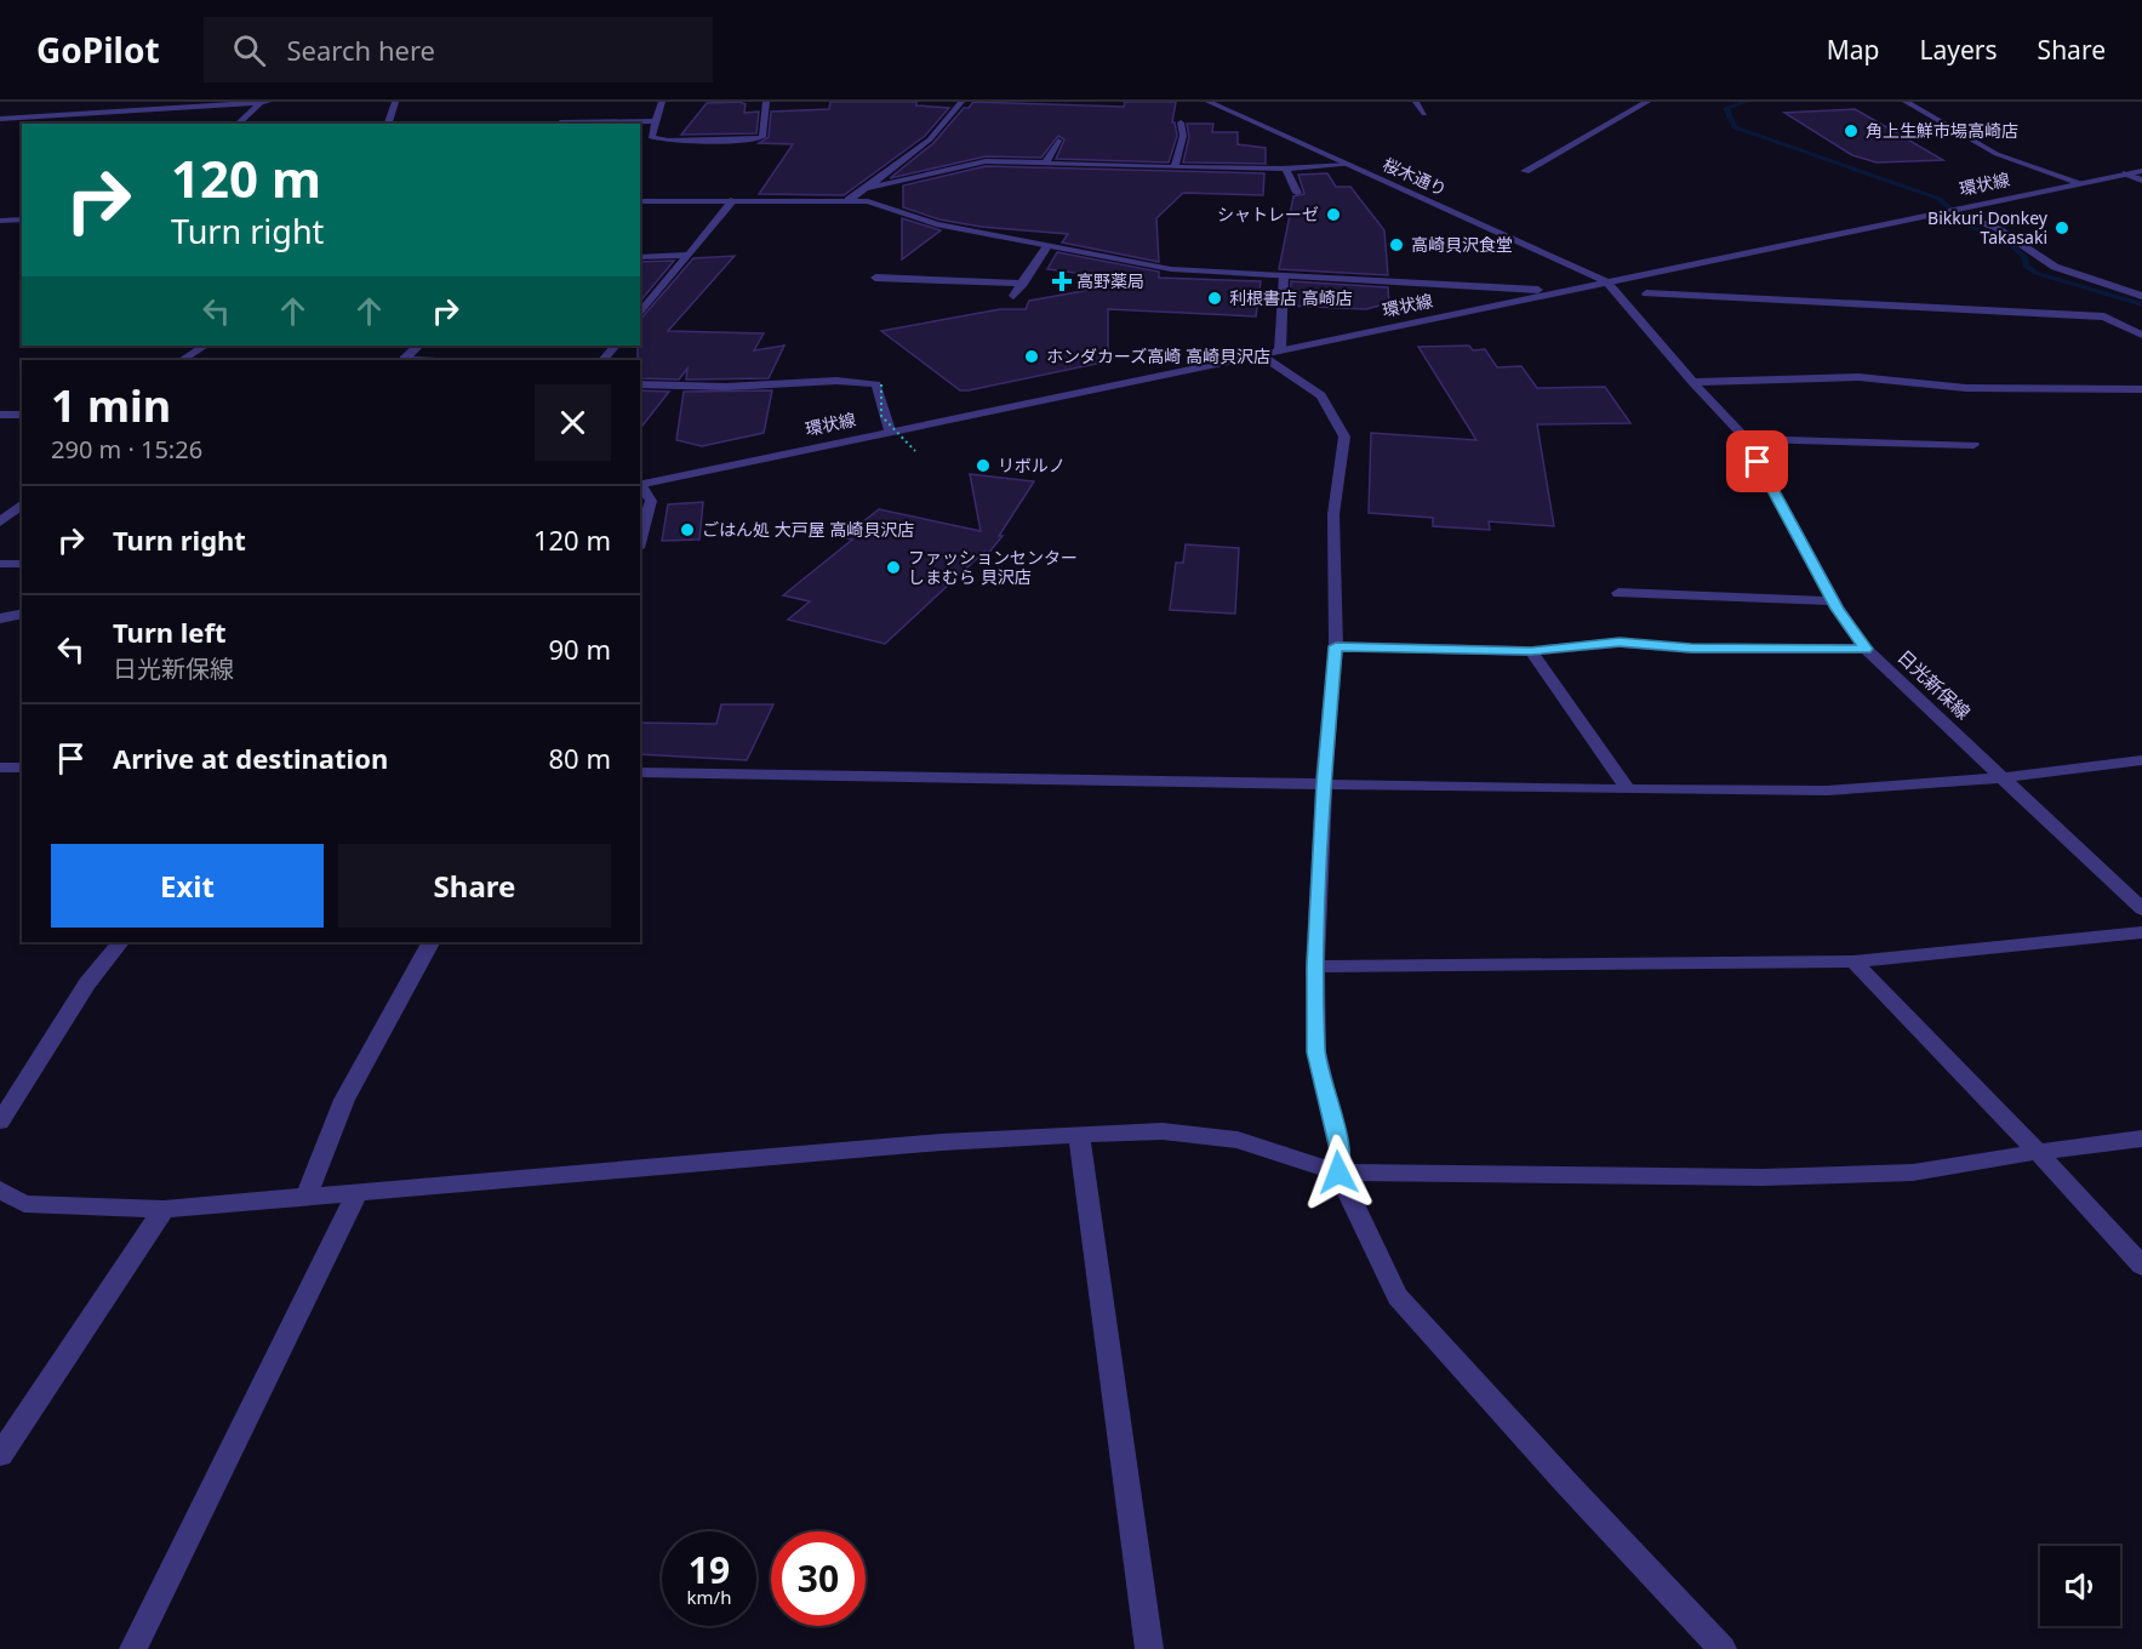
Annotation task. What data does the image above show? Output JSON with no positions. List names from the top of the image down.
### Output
{
  "streets": {
    "street": ["桜木通り", "環状線", "日光新保線"]
  },
  "crossings": [
    ["桜木通り", "環状線"],
    ["桜木通り", "日光新保線"],
    ["環状線", "日光新保線"]
  ],
  "places": {
    "other": [
      "角上生鮮市場高崎店",
      "シャトレーゼ",
      "Bikkuri Donkey Takasaki",
      "高崎貝沢食堂",
      "利根書店 高崎店",
      "ホンダカーズ高崎 高崎貝沢店",
      "リボルノ",
      "ごはん処 大戸屋 高崎貝沢店",
      "ファッションセンター しまむら 貝沢店"
    ],
    "health": ["高野薬局"]
  },
  "page": {
    "header": "GoPilot",
    "search": "Search here",
    "nav": ["Map", "Layers", "Share"],
    "turn": ["120 m", "Turn right"],
    "heading": ["1 min", "290 m · 15:26"],
    "list": [
      {
        "name": "Turn right",
        "value": "120 m"
      },
      {
        "name": "Turn left",
        "note": "日光新保線",
        "value": "90 m"
      },
      {
        "name": "Arrive at destination",
        "value": "80 m"
      }
    ],
    "buttons": ["Exit", "Share"],
    "speed": "19 km/h",
    "limit": "30"
  }
}
